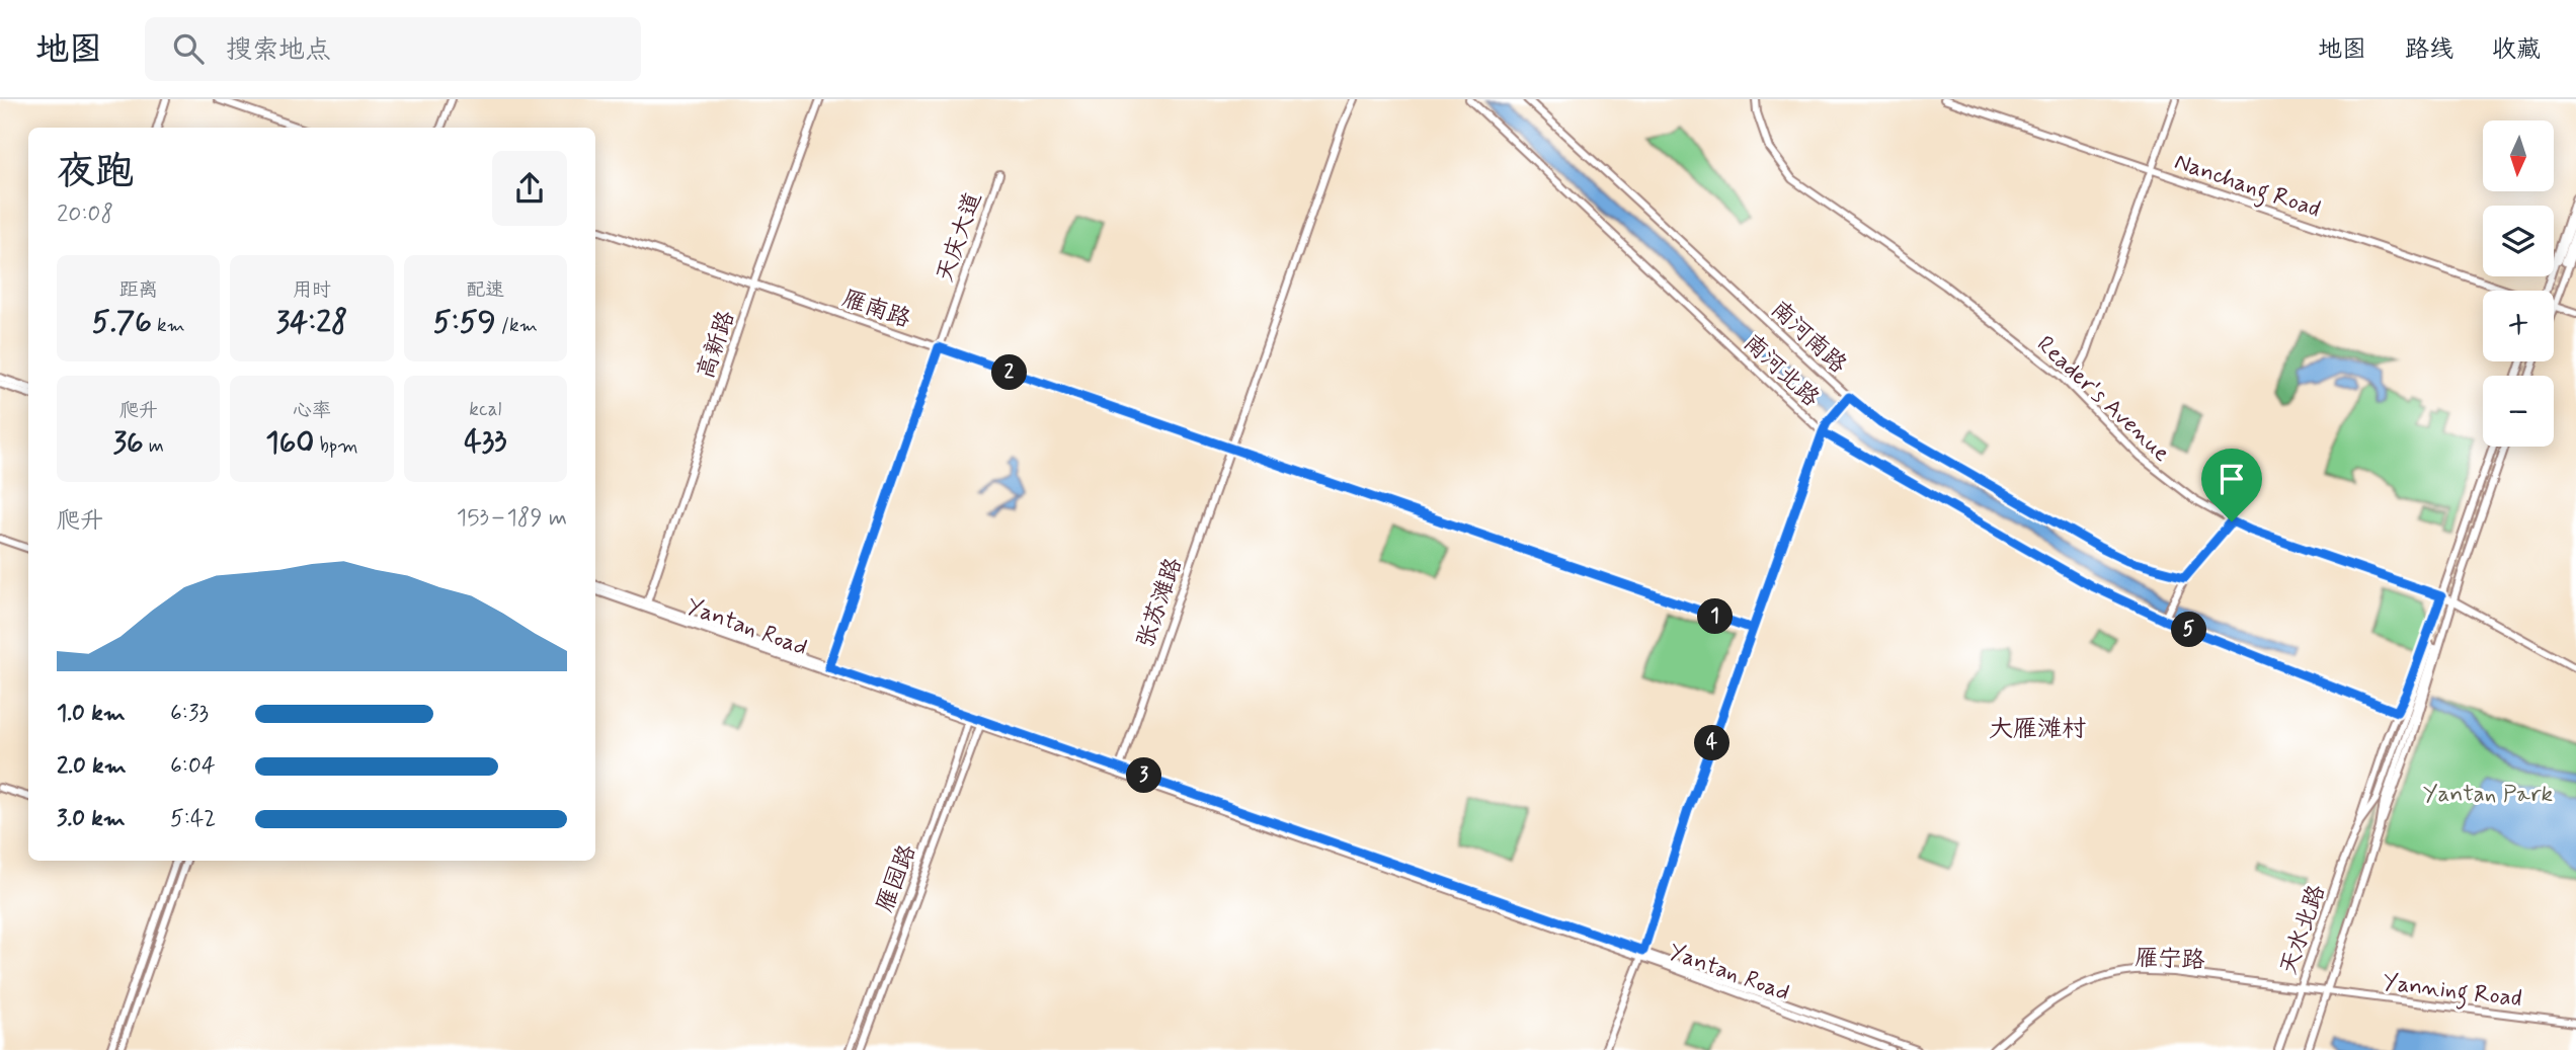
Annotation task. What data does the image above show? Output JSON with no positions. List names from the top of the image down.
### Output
{
  "streets": {
    "main road": [
      "Nanchang Road",
      "天庆大道",
      "雁南路",
      "南河南路",
      "高新路",
      "南河北路",
      "Reader's Avenue",
      "张苏滩路",
      "Yantan Road",
      "雁园路",
      "天水北路",
      "雁宁路",
      "Yanning Road"
    ]
  },
  "crossings": [
    ["天庆大道", "雁南路"],
    ["天庆大道", "Yantan Road"],
    ["雁南路", "高新路"],
    ["雁南路", "张苏滩路"],
    ["高新路", "Yantan Road"],
    ["张苏滩路", "Yantan Road"],
    ["Yantan Road", "雁园路"],
    ["天水北路", "雁宁路"],
    ["天水北路", "Yanning Road"],
    ["雁宁路", "Yanning Road"]
  ],
  "districts": ["大雁滩村"],
  "parks": ["Yantan Park"],
  "north": "bottom",
  "page": {
    "header": "地图",
    "search": "搜索地点",
    "nav": ["地图", "路线", "收藏"],
    "map_buttons": ["+", "−"],
    "heading": ["夜跑", "20:08"],
    "stats": [
      ["距离", "5.76 km"],
      ["用时", "34:28"],
      ["配速", "5:59 /km"],
      ["爬升", "36 m"],
      ["心率", "160 bpm"],
      ["kcal", "433"]
    ],
    "pins": [
      "2",
      "1",
      "5",
      "4",
      "3"
    ],
    "chart": ["爬升", "153–189 m"],
    "list": [
      {
        "name": "1.0 km",
        "note": "6:33"
      },
      {
        "name": "2.0 km",
        "note": "6:04"
      },
      {
        "name": "3.0 km",
        "note": "5:42"
      }
    ]
  }
}
